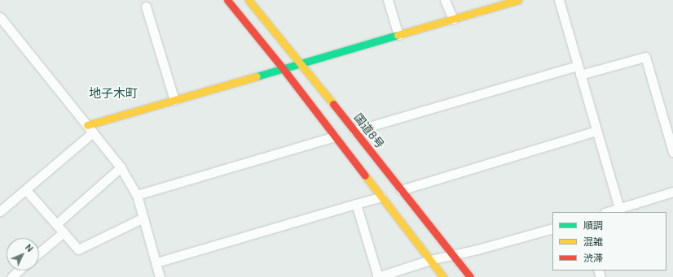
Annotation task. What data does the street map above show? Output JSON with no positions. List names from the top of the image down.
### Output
{
  "streets": {
    "main road": ["国道8号"]
  },
  "districts": ["地子木町"],
  "legend": ["順調", "混雑", "渋滞"],
  "north": "top right"
}
